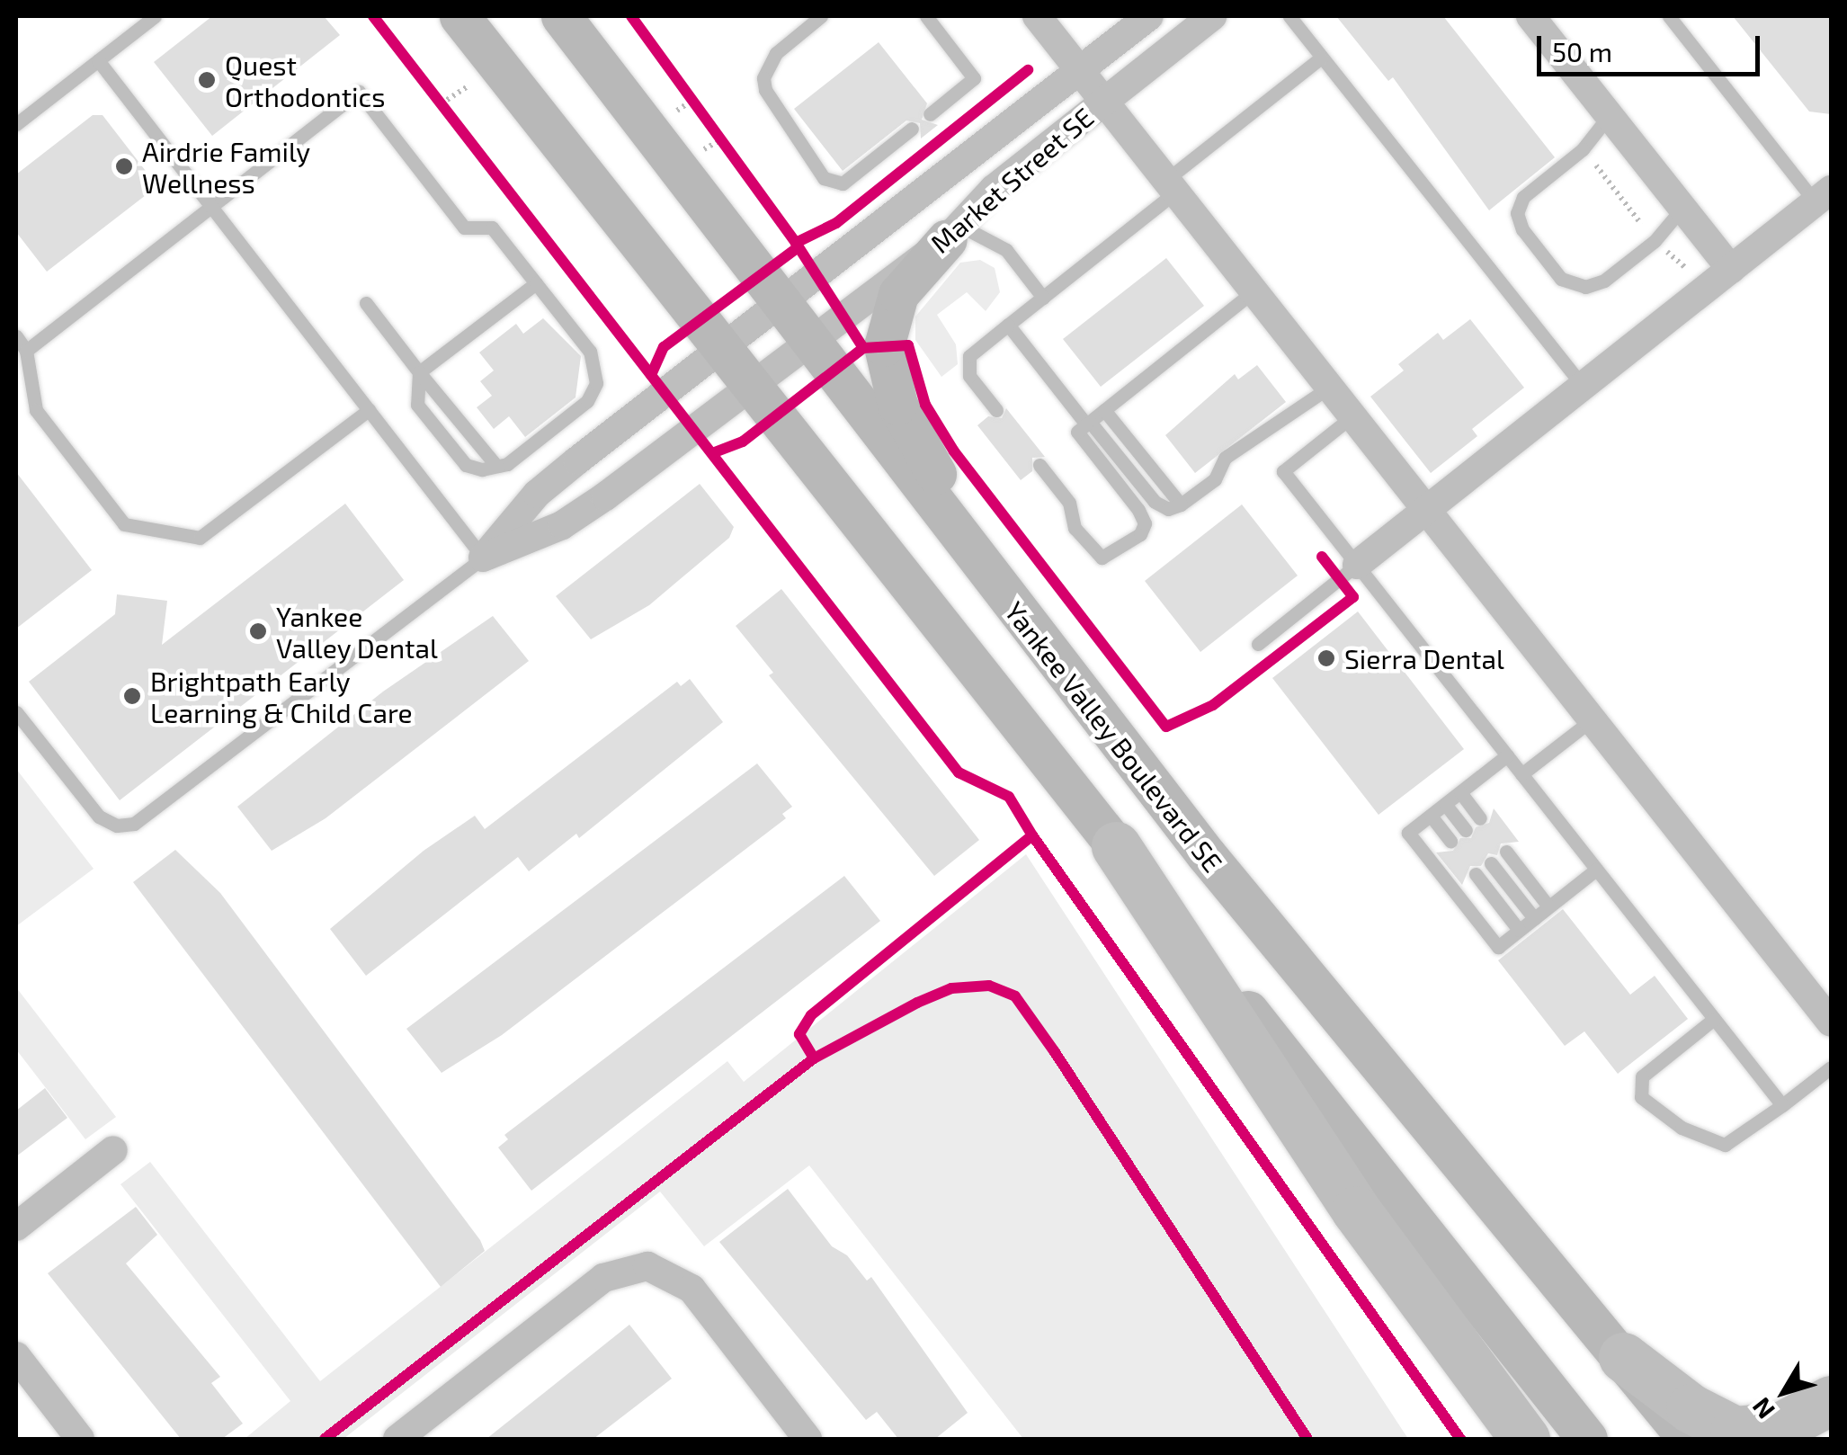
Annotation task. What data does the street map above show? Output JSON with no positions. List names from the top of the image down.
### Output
{
  "streets": {
    "main road": ["Yankee Valley Boulevard SE"],
    "street": ["Market Street SE"]
  },
  "crossings": [
    ["Market Street SE", "Yankee Valley Boulevard SE"]
  ],
  "places": [
    "Quest Orthodontics",
    "Airdrie Family Wellness",
    "Yankee Valley Dental",
    "Sierra Dental",
    "Brightpath Early Learning & Child Care"
  ],
  "scale_bar": "50 m",
  "north": "bottom left"
}
